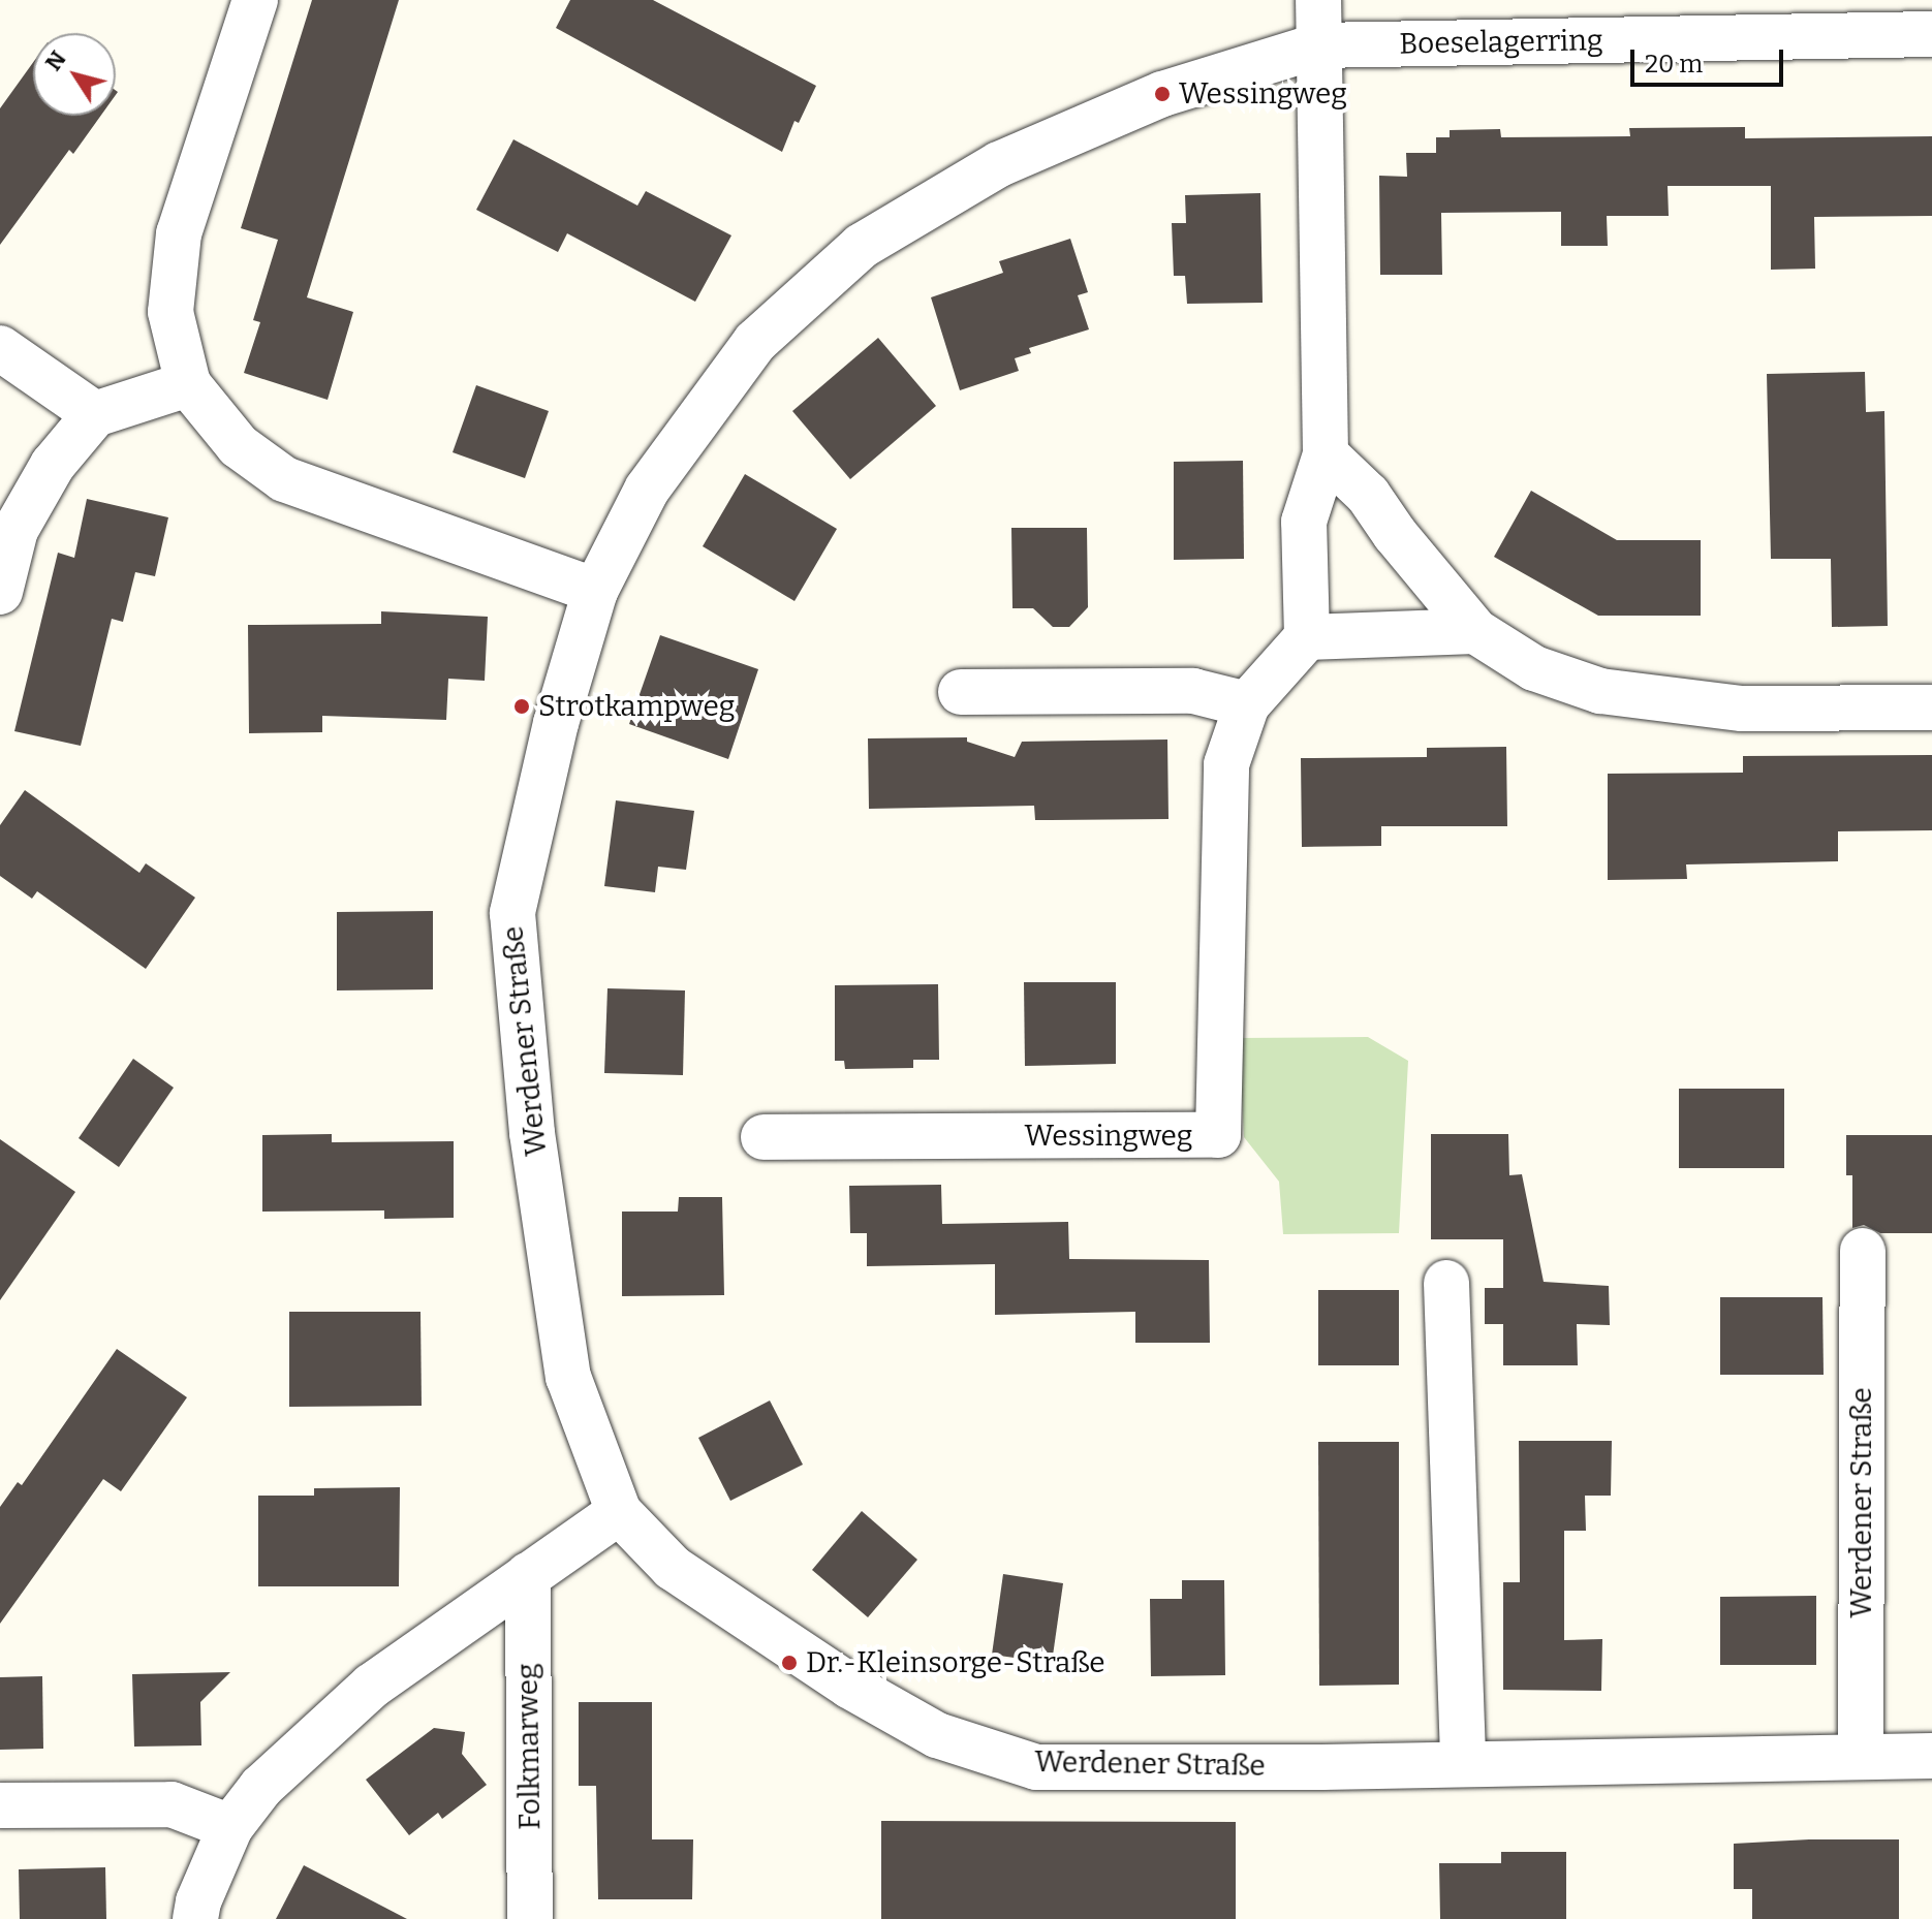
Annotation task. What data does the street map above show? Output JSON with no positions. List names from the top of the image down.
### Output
{
  "streets": {
    "street": [
      "Boeselagerring",
      "Werdener Straße",
      "Wessingweg",
      "Folkmarweg"
    ]
  },
  "crossings": [
    ["Boeselagerring", "Werdener Straße"]
  ],
  "places": ["Wessingweg", "Strotkampweg", "Dr.-Kleinsorge-Straße"],
  "scale_bar": "20 m",
  "north": "top left"
}
